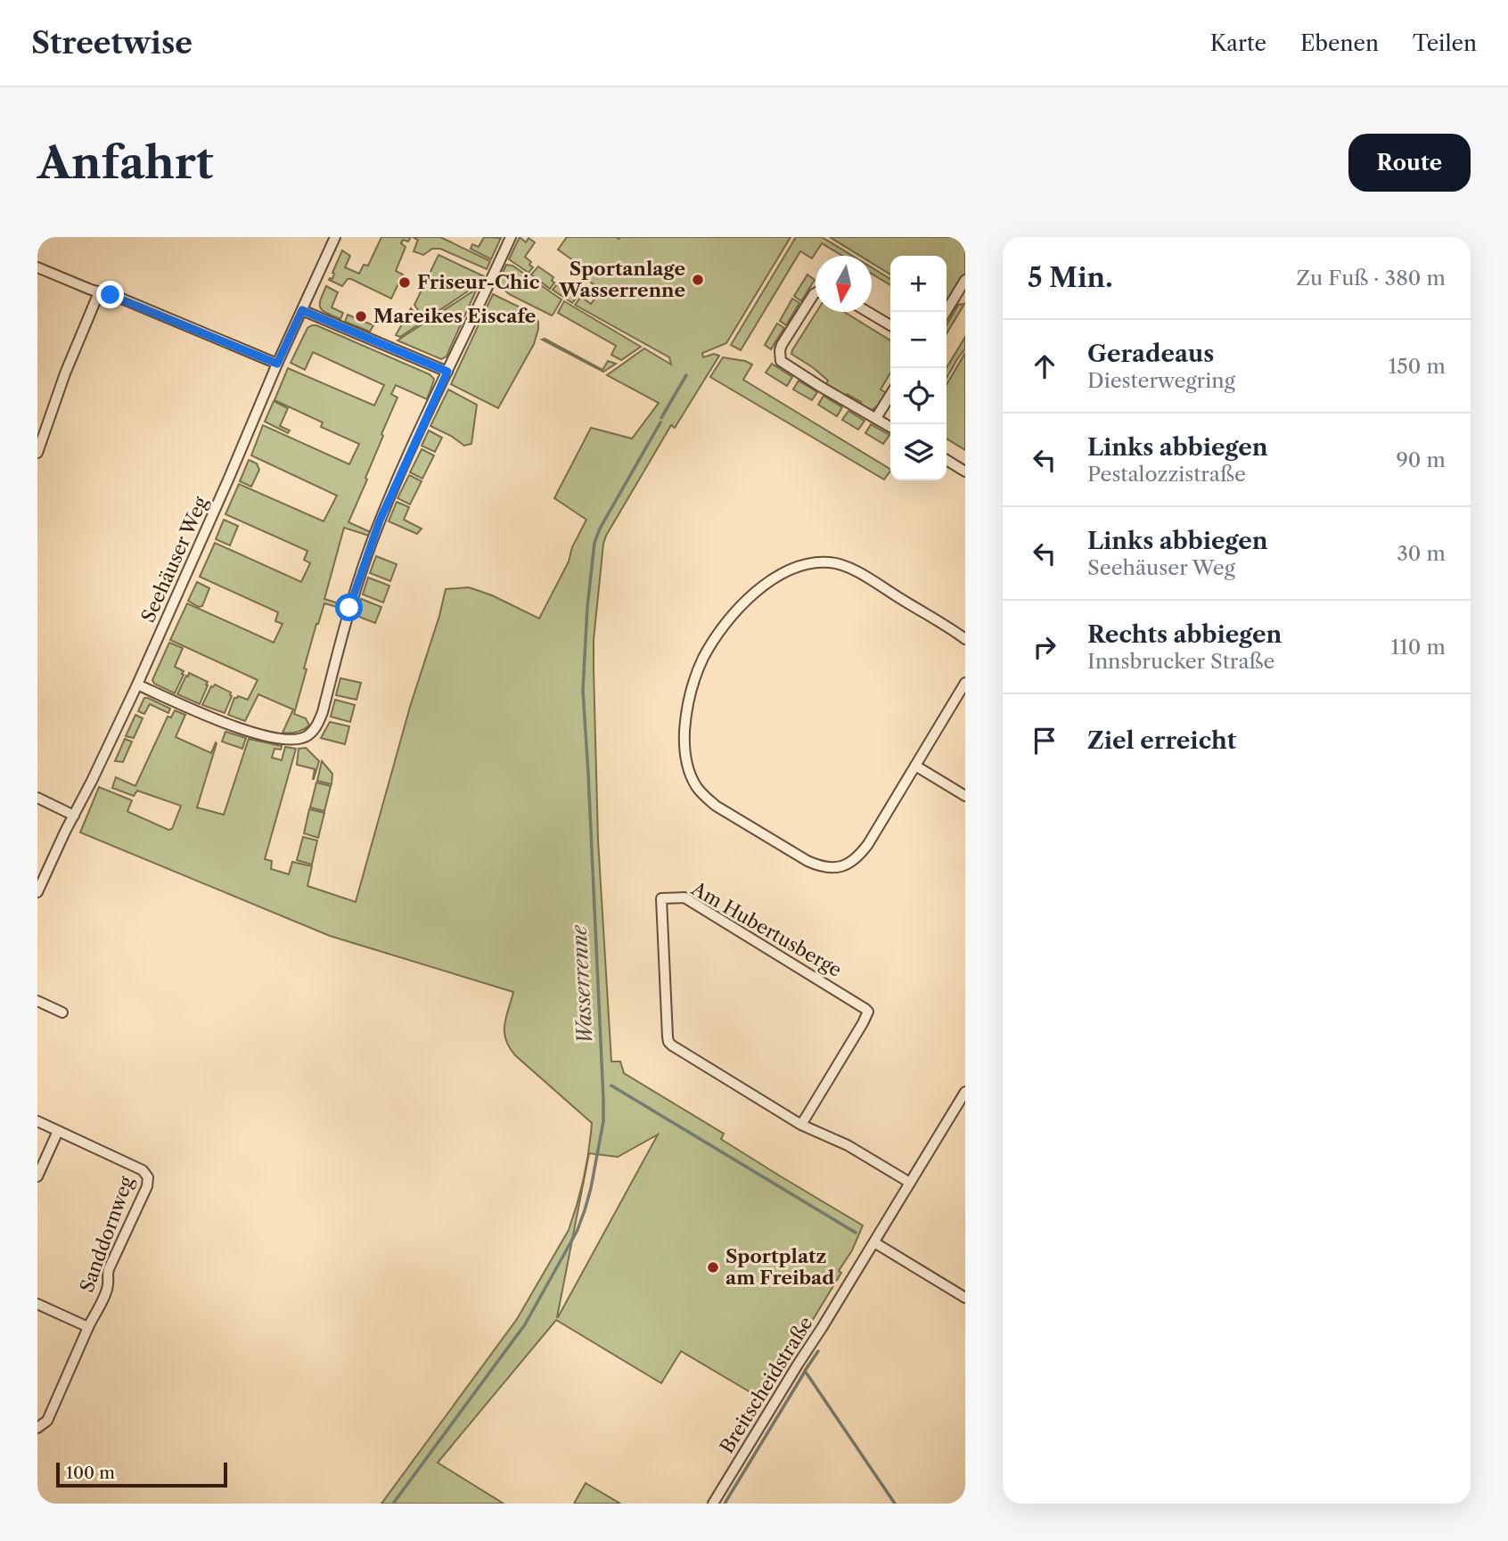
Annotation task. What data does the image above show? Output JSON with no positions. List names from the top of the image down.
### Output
{
  "streets": {
    "street": [
      "Seehäuser Weg",
      "Am Hubertusberge",
      "Sanddornweg",
      "Breitscheidstraße"
    ]
  },
  "crossings": [
    ["Am Hubertusberge", "Breitscheidstraße"]
  ],
  "water": ["Wasserrenne"],
  "places": [
    "Sportanlage Wasserrenne",
    "Friseur-Chic",
    "Mareikes Eiscafe",
    "Sportplatz am Freibad"
  ],
  "scale_bar": "100 m",
  "north": "bottom",
  "page": {
    "header": "Streetwise",
    "nav": ["Karte", "Ebenen", "Teilen"],
    "buttons": "Route",
    "title": "Anfahrt",
    "heading": ["5 Min.", "Zu Fuß · 380 m"],
    "map_buttons": ["+", "−"],
    "list": [
      ["Geradeaus", "Diesterwegring", "150 m"],
      ["Links abbiegen", "Pestalozzistraße", "90 m"],
      ["Links abbiegen", "Seehäuser Weg", "30 m"],
      ["Rechts abbiegen", "Innsbrucker Straße", "110 m"],
      "Ziel erreicht"
    ],
    "scale": "100 m"
  }
}
